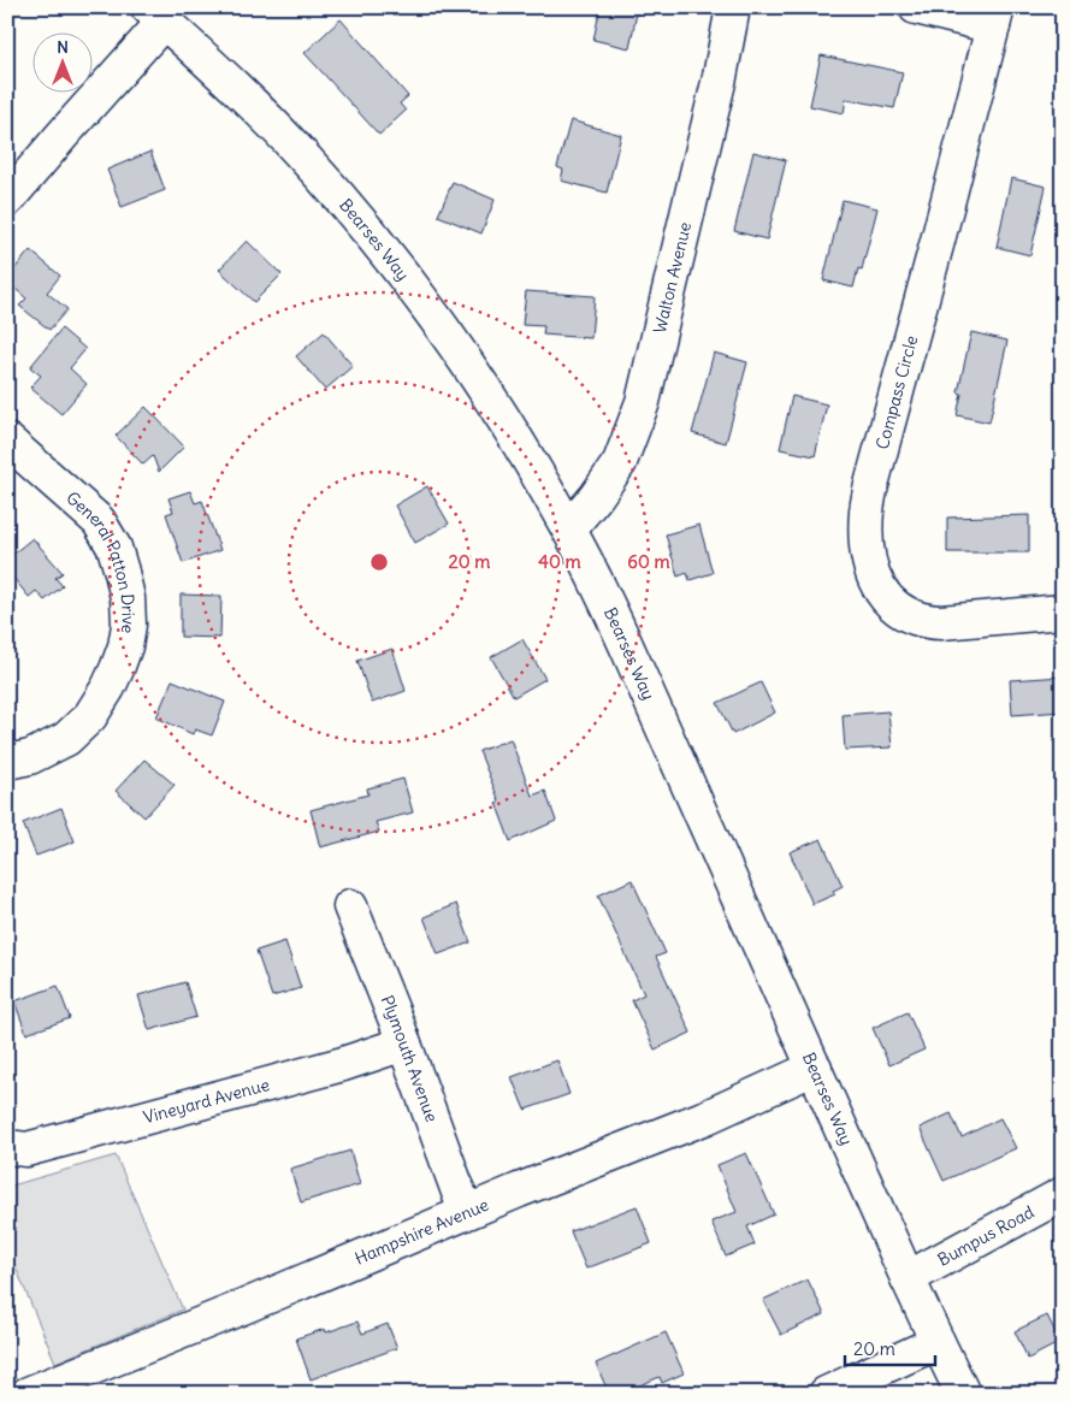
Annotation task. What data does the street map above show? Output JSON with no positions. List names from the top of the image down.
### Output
{
  "streets": {
    "street": [
      "Bearses Way",
      "Walton Avenue",
      "Compass Circle",
      "General Patton Drive",
      "Plymouth Avenue",
      "Vineyard Avenue",
      "Hampshire Avenue",
      "Bumpus Road"
    ]
  },
  "crossings": [
    ["Bearses Way", "Walton Avenue"],
    ["Bearses Way", "Hampshire Avenue"],
    ["Bearses Way", "Bumpus Road"],
    ["Plymouth Avenue", "Vineyard Avenue"],
    ["Plymouth Avenue", "Hampshire Avenue"]
  ],
  "scale_bar": "20 m",
  "north": "top",
  "rings": ["20 m", "40 m", "60 m"]
}
